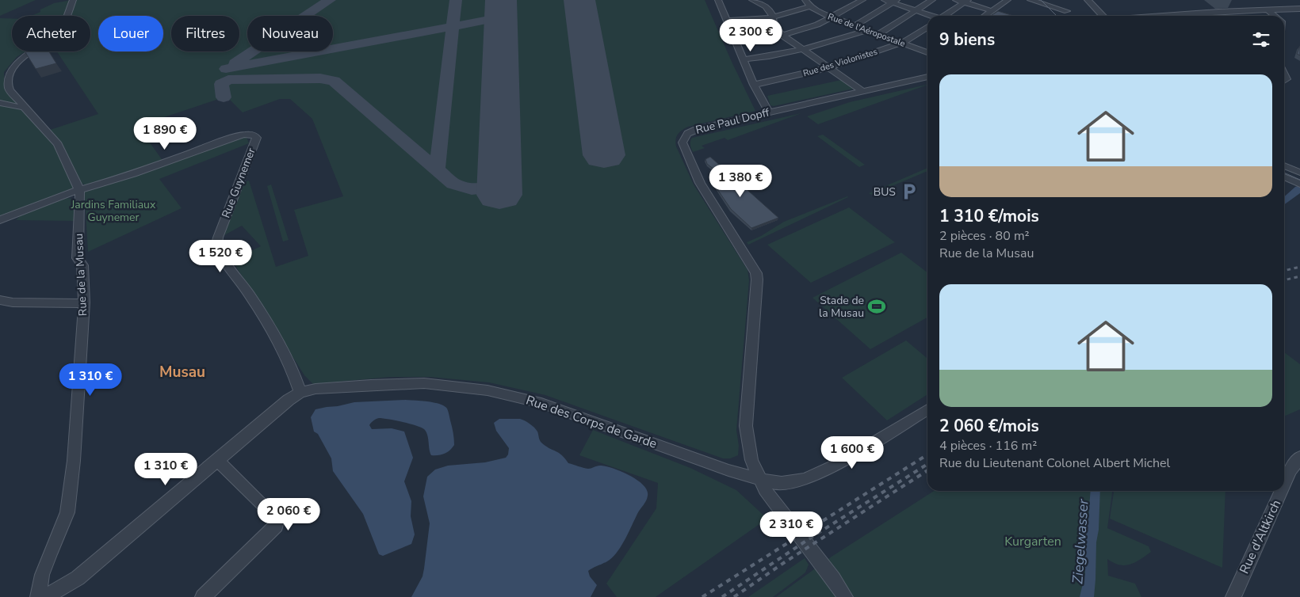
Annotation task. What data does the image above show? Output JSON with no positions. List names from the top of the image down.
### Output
{
  "streets": {
    "street": [
      "Rue de l'Aéropostale",
      "Rue des Violonistes",
      "Rue Paul Dopff",
      "Rue Guynemer",
      "Rue de la Musau",
      "Rue des Corps de Garde",
      "Rue d'Altkirch"
    ]
  },
  "crossings": [
    ["Rue de l'Aéropostale", "Rue des Violonistes"],
    ["Rue Paul Dopff", "Rue des Corps de Garde"],
    ["Rue Guynemer", "Rue de la Musau"],
    ["Rue Guynemer", "Rue des Corps de Garde"],
    ["Rue de la Musau", "Rue des Corps de Garde"]
  ],
  "districts": ["Musau"],
  "water": ["Ziegelwasser"],
  "parks": ["Jardins Familiaux Guynemer", "Kurgarten"],
  "places": {
    "parking": ["BUS"],
    "sports": ["Stade de la Musau"]
  },
  "page": {
    "chip": [
      "Acheter",
      "Louer",
      "Filtres",
      "Nouveau"
    ],
    "heading": "9 biens",
    "price": [
      "2 300 €",
      "1 890 €",
      "1 380 €",
      "1 520 €",
      "1 310 €",
      "1 600 €",
      "1 310 €",
      "2 060 €",
      "2 310 €"
    ],
    "list": [
      {
        "name": "1 310 €/mois",
        "note": "2 pièces · 80 m² · Rue de la Musau"
      },
      {
        "name": "2 060 €/mois",
        "note": "4 pièces · 116 m² · Rue du Lieutenant Colonel Albert Michel"
      }
    ]
  }
}
